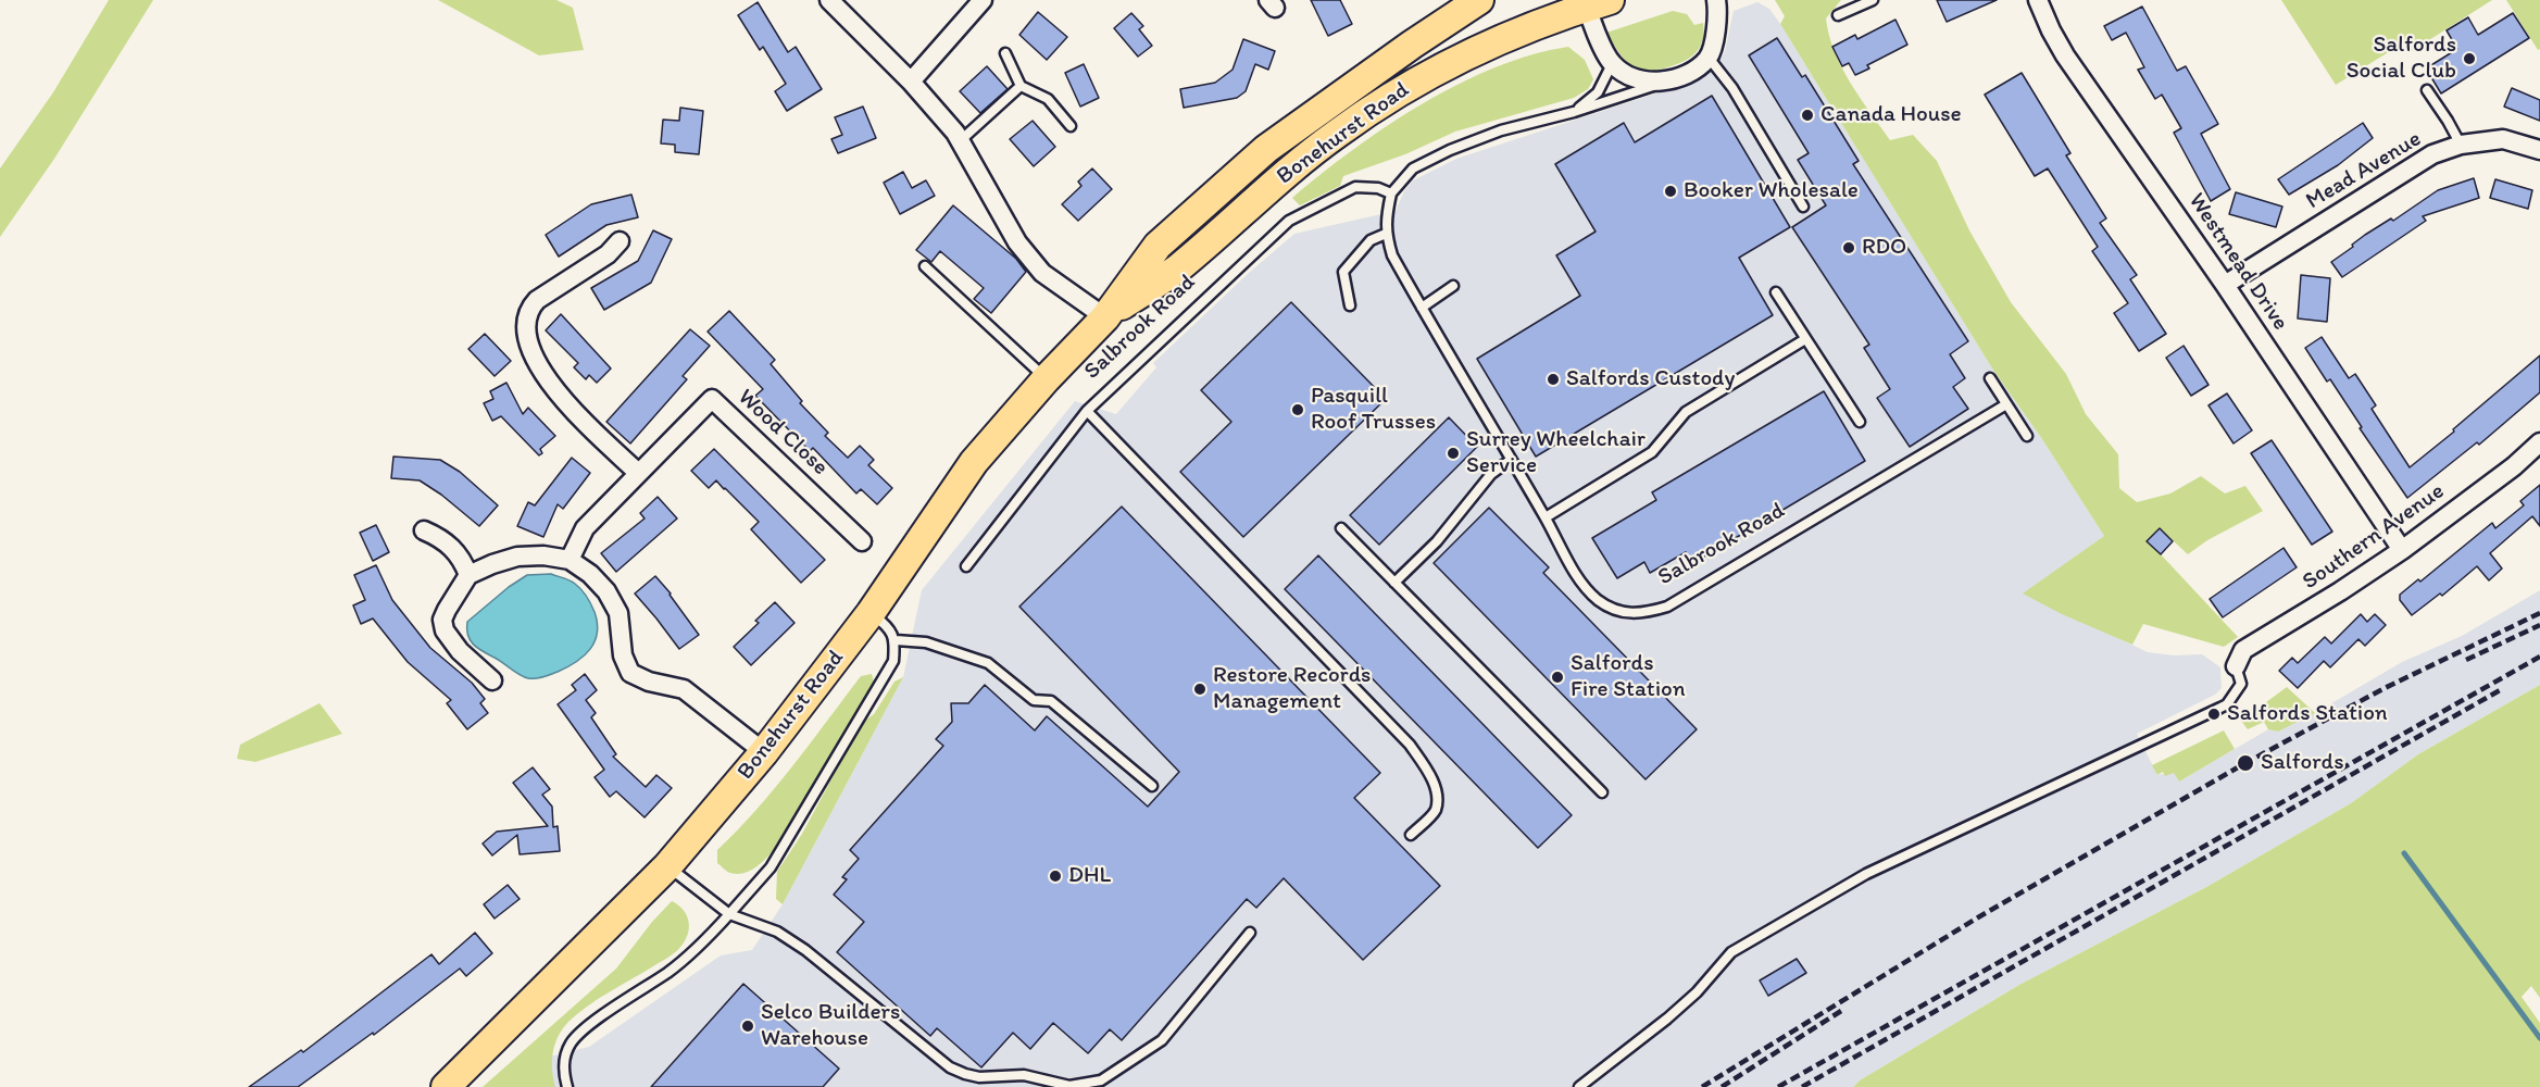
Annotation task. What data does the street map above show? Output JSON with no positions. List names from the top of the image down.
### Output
{
  "streets": {
    "main road": ["Bonehurst Road"],
    "street": [
      "Mead Avenue",
      "Westmead Drive",
      "Wood Close",
      "Southern Avenue"
    ],
    "lane": ["Salbrook Road"]
  },
  "crossings": [
    ["Mead Avenue", "Westmead Drive"],
    ["Westmead Drive", "Southern Avenue"]
  ],
  "places": [
    "Salfords Social Club",
    "Canada House",
    "Booker Wholesale",
    "RDO",
    "Salfords Custody",
    "Pasquill Roof Trusses",
    "Surrey Wheelchair Service",
    "Salfords Fire Station",
    "Restore Records Management",
    "Salfords Station",
    "Salfords",
    "DHL",
    "Selco Builders Warehouse"
  ]
}
